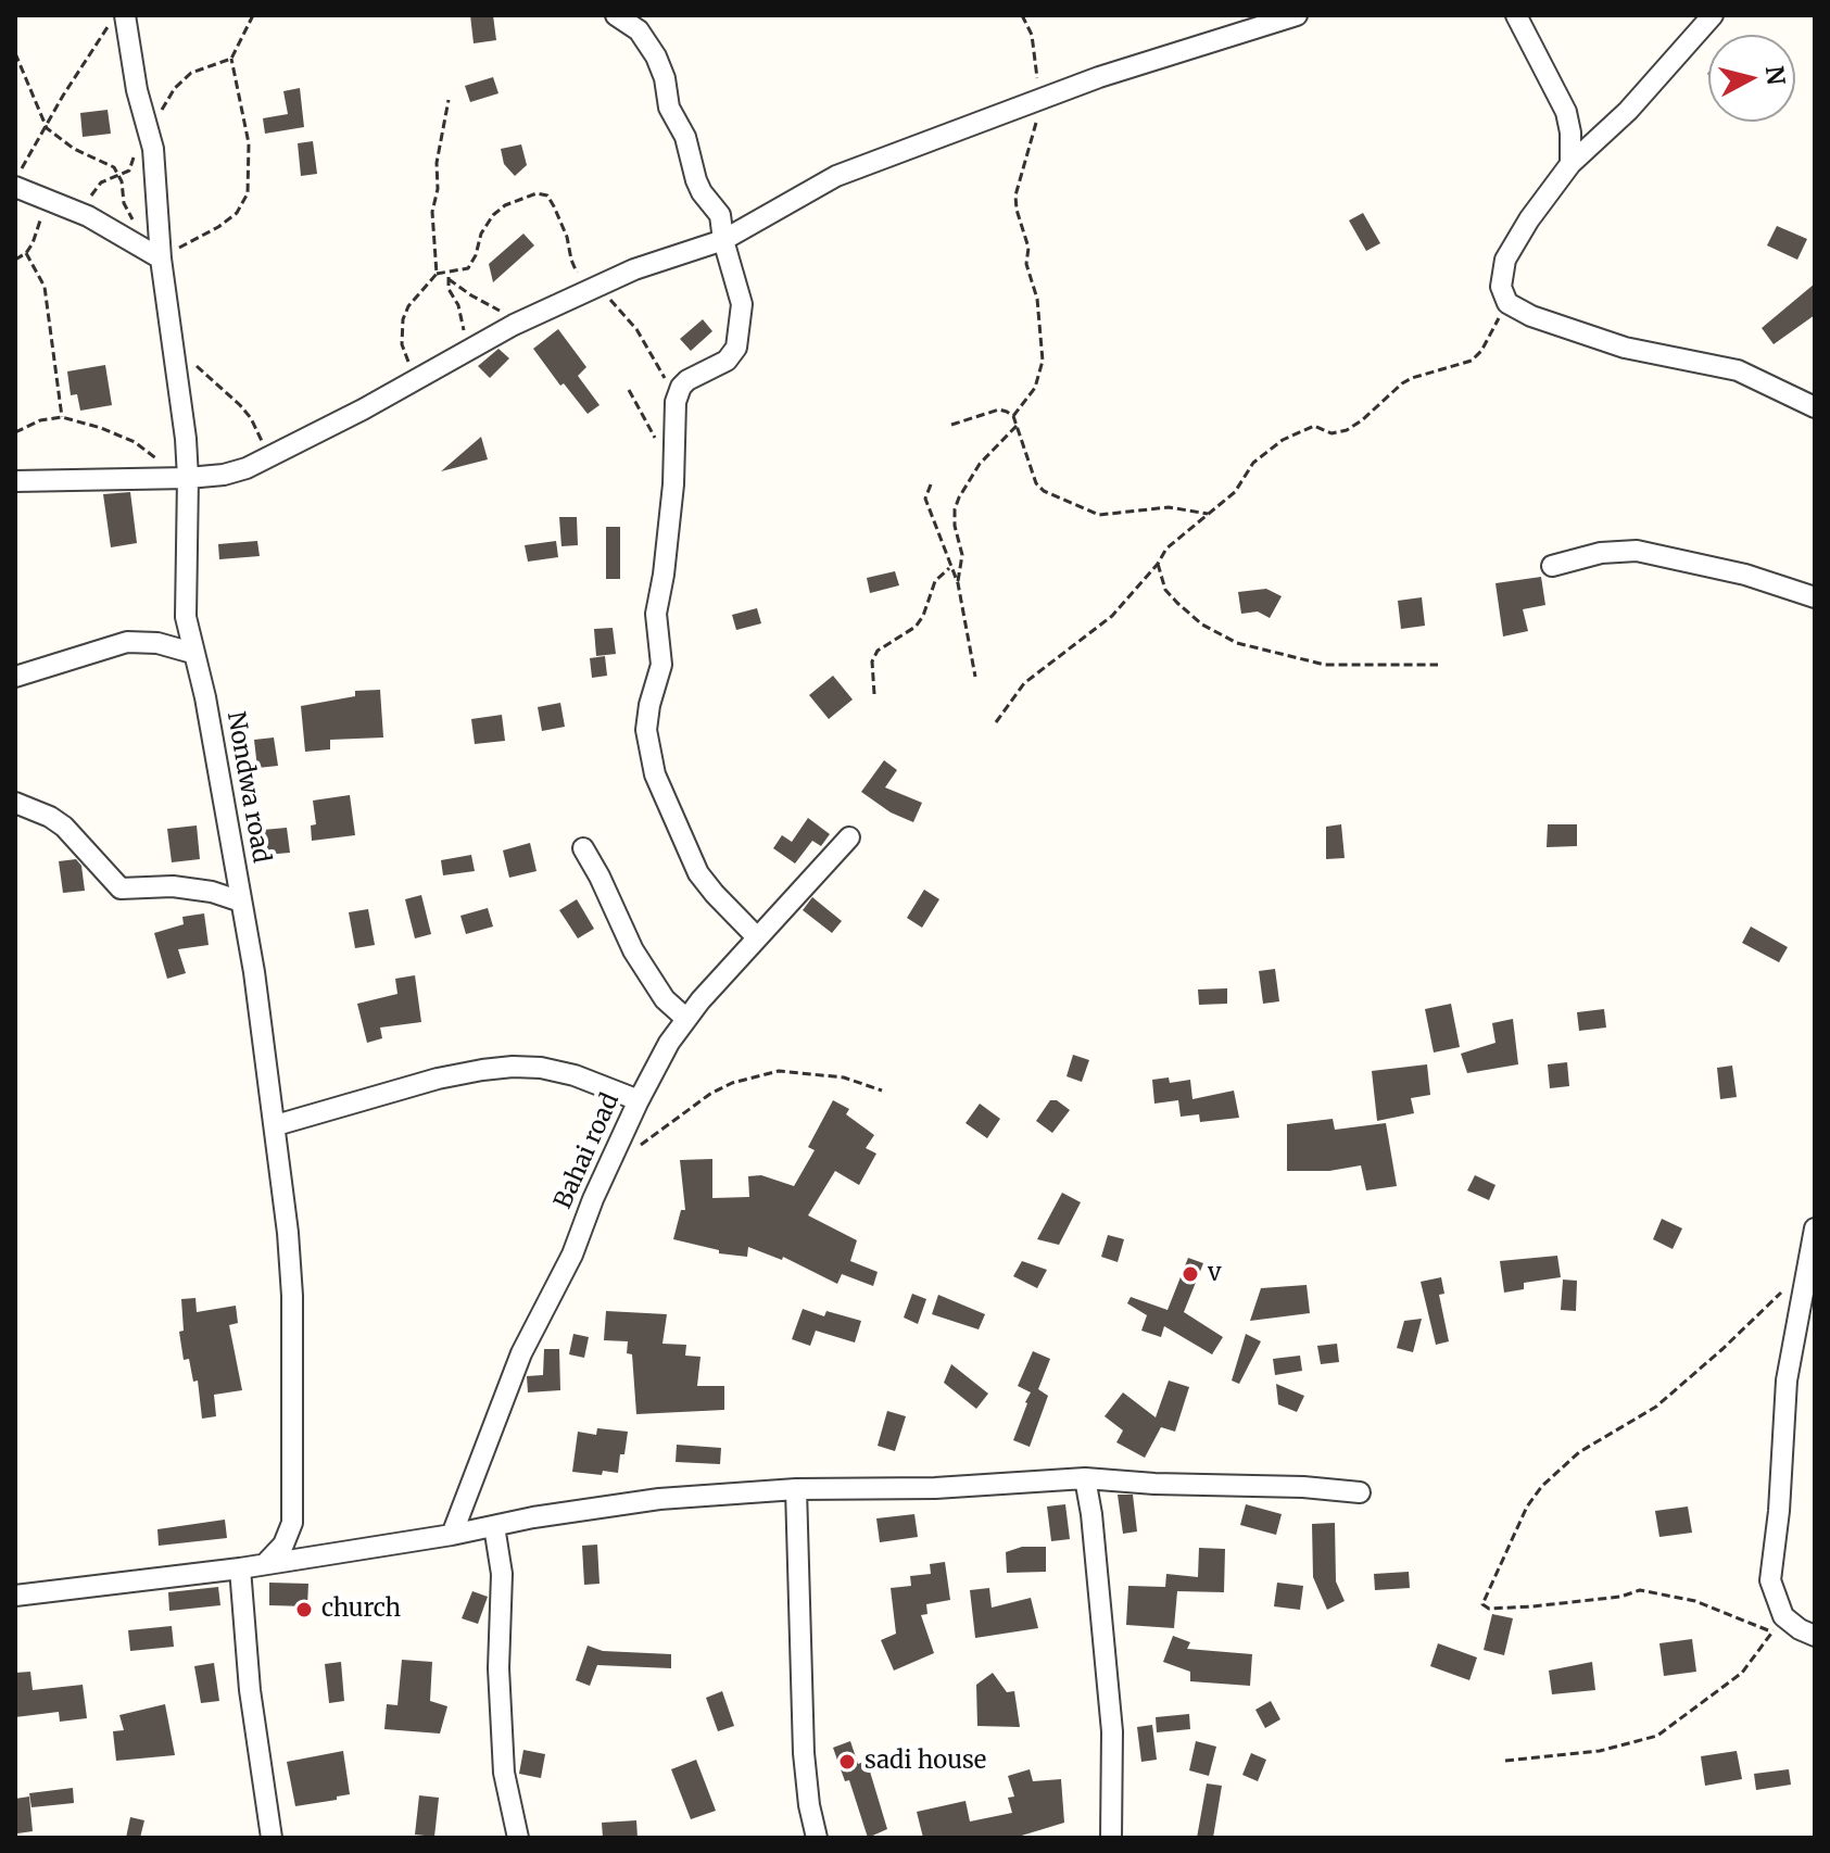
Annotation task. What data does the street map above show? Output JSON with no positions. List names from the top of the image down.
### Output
{
  "streets": {
    "street": ["Nondwa road", "Bahai road"]
  },
  "places": ["v", "church", "sadi house"],
  "north": "right"
}
